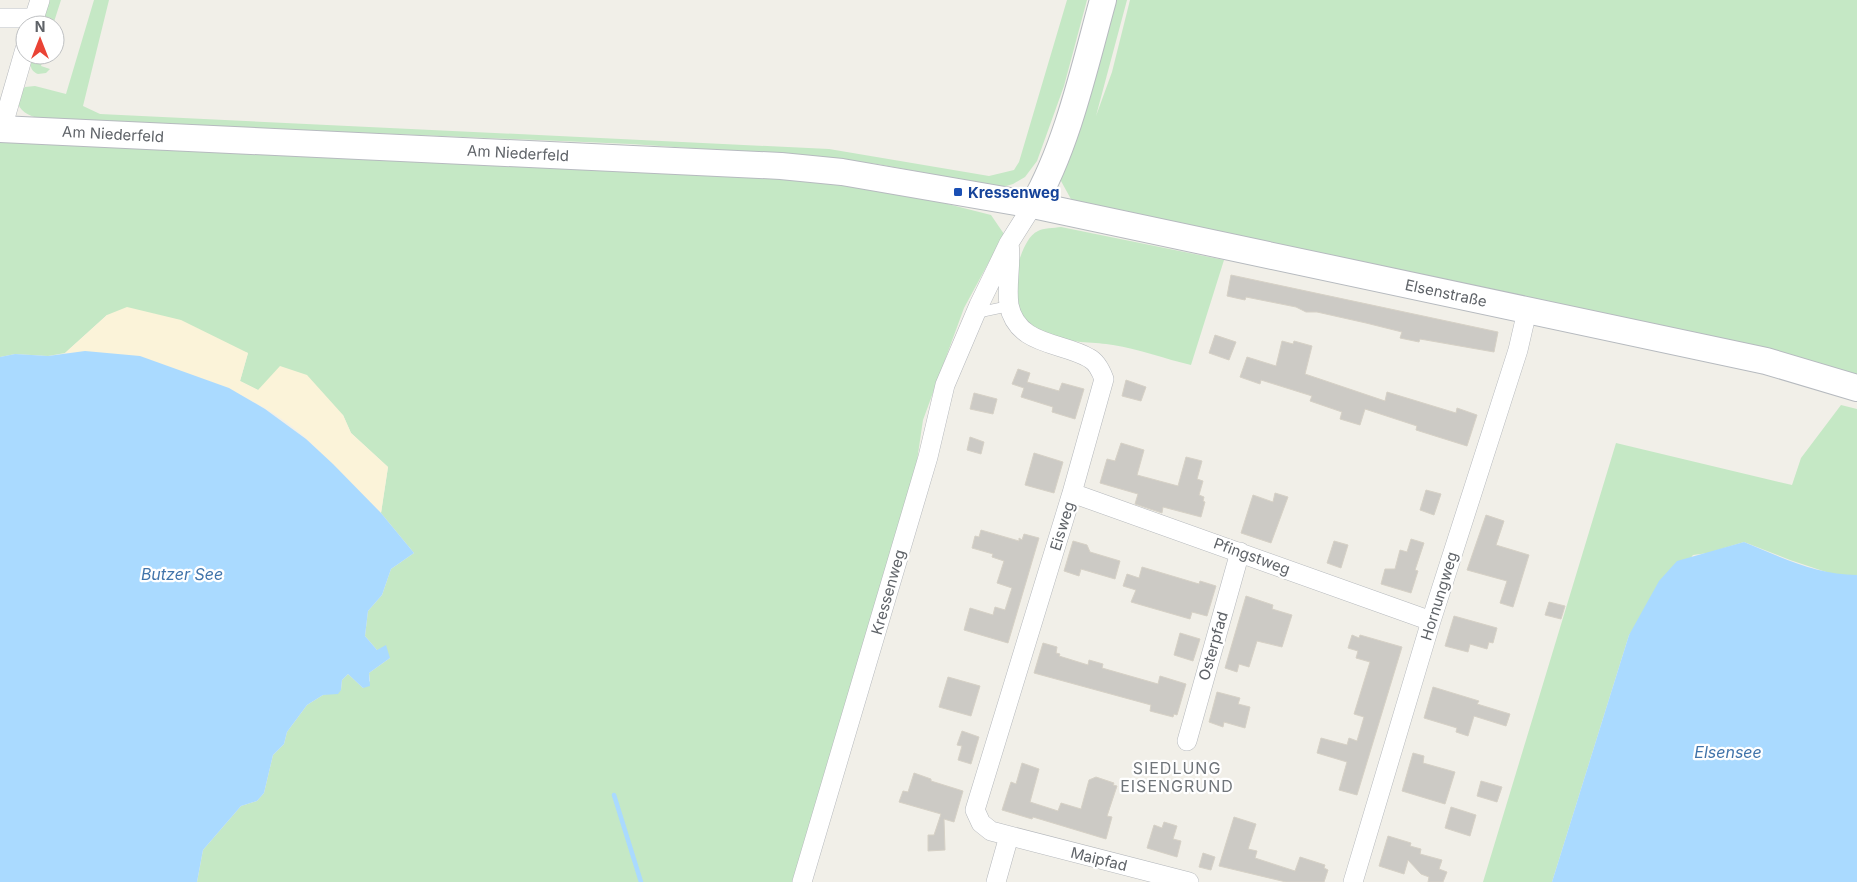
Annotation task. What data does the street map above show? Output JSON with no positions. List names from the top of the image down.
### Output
{
  "streets": {
    "street": [
      "Am Niederfeld",
      "Elsenstraße",
      "Eisweg",
      "Pfingstweg",
      "Kressenweg",
      "Hornungweg",
      "Osterpfad",
      "Maipfad"
    ]
  },
  "crossings": [
    ["Am Niederfeld", "Elsenstraße"],
    ["Am Niederfeld", "Kressenweg"],
    ["Elsenstraße", "Kressenweg"],
    ["Elsenstraße", "Hornungweg"],
    ["Eisweg", "Pfingstweg"],
    ["Eisweg", "Maipfad"],
    ["Pfingstweg", "Hornungweg"],
    ["Pfingstweg", "Osterpfad"]
  ],
  "districts": ["SIEDLUNG EISENGRUND"],
  "water": ["Butzer See", "Elsensee"],
  "places": {
    "transit": ["Kressenweg"]
  },
  "north": "top"
}
